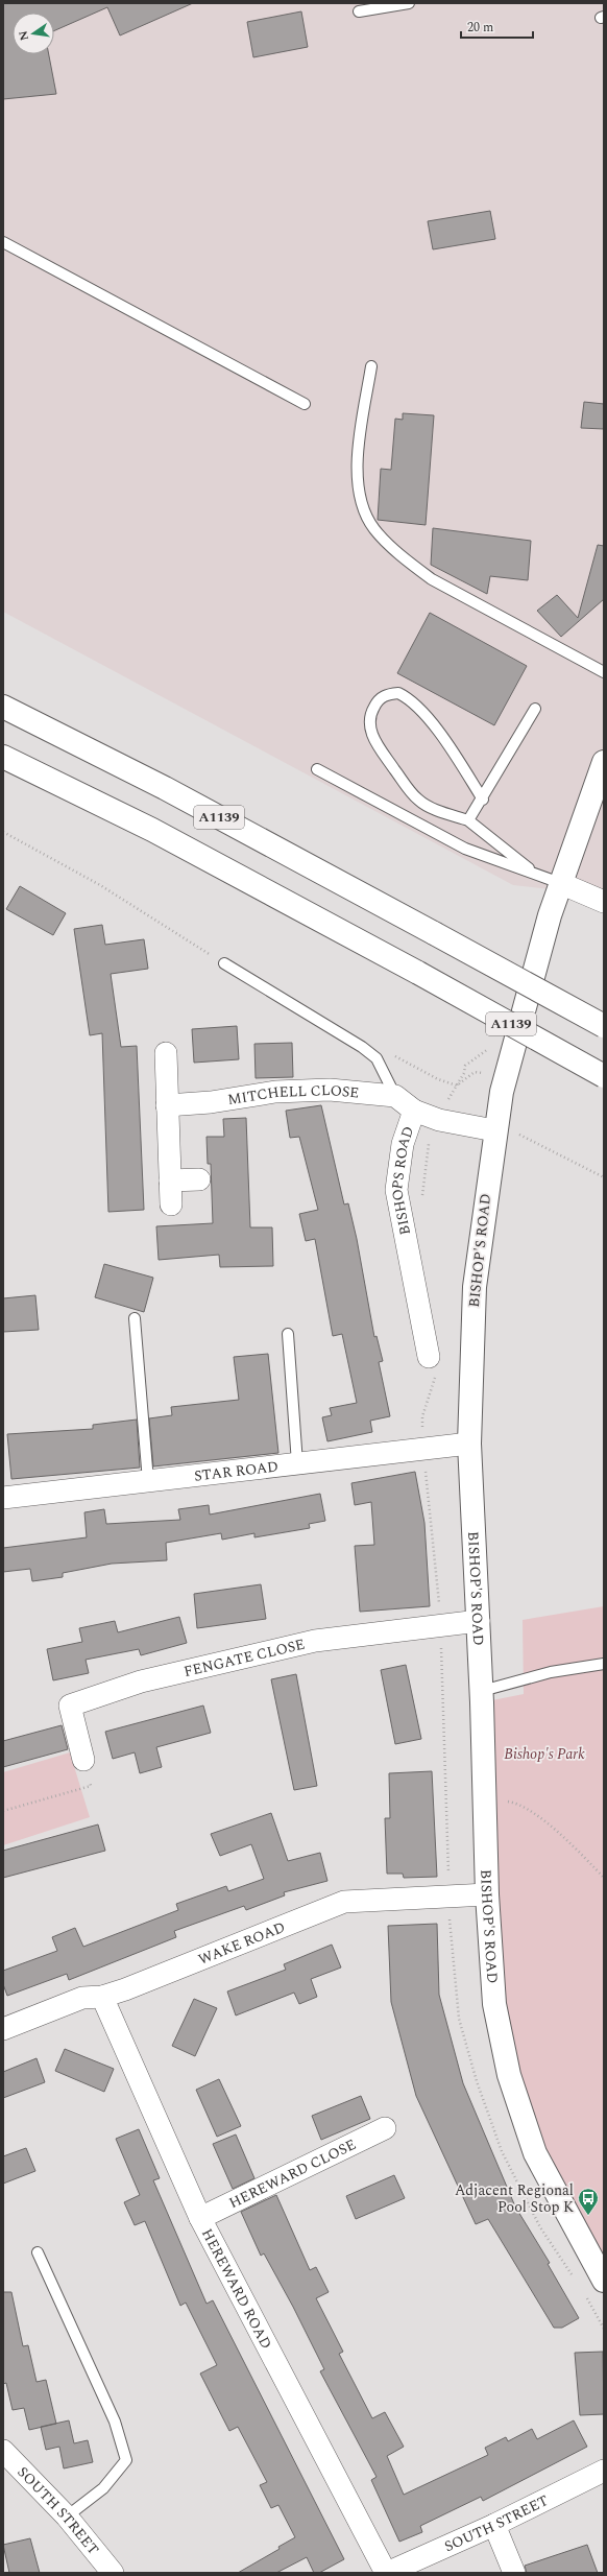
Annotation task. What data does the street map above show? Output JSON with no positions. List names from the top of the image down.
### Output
{
  "streets": {
    "main road": ["A1139", "BISHOP'S ROAD"],
    "street": [
      "MITCHELL CLOSE",
      "BISHOPS ROAD",
      "STAR ROAD",
      "FENGATE CLOSE",
      "WAKE ROAD",
      "HEREWARD CLOSE",
      "HEREWARD ROAD",
      "SOUTH STREET"
    ]
  },
  "crossings": [
    ["BISHOPS ROAD", "BISHOP'S ROAD"],
    ["BISHOP'S ROAD", "STAR ROAD"],
    ["BISHOP'S ROAD", "FENGATE CLOSE"],
    ["BISHOP'S ROAD", "WAKE ROAD"],
    ["WAKE ROAD", "HEREWARD ROAD"],
    ["HEREWARD CLOSE", "HEREWARD ROAD"],
    ["HEREWARD ROAD", "SOUTH STREET"]
  ],
  "parks": ["Bishop's Park"],
  "places": {
    "bus stop": ["Adjacent Regional Pool Stop K"]
  },
  "scale_bar": "20 m",
  "north": "left"
}
